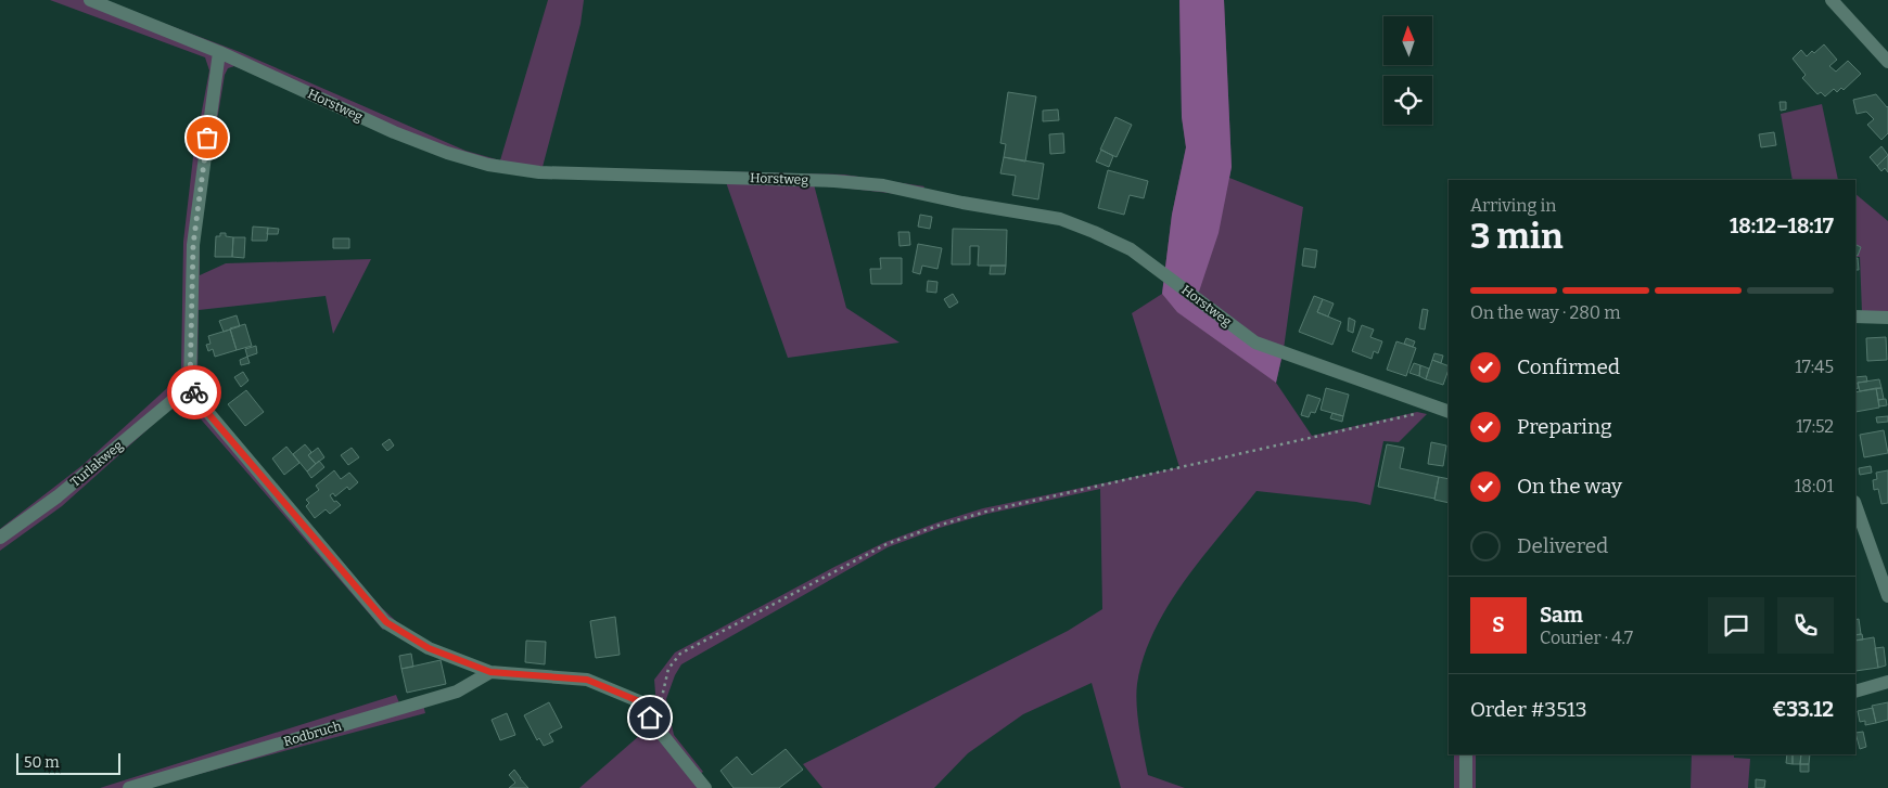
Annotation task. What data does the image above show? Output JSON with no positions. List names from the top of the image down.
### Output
{
  "streets": {
    "street": ["Horstweg", "Turlakweg", "Rodbruch"]
  },
  "scale_bar": "50 m",
  "north": "top",
  "page": {
    "heading": ["3 min", "Arriving in", "18:12–18:17"],
    "panel": [
      "Sam",
      "Courier · 4.7",
      "Order #3513",
      "€33.12"
    ],
    "bar": "On the way · 280 m",
    "list": [
      ["Confirmed", "17:45"],
      ["Preparing", "17:52"],
      ["On the way", "18:01"],
      "Delivered"
    ],
    "round": "S",
    "scale": "50 m"
  }
}
